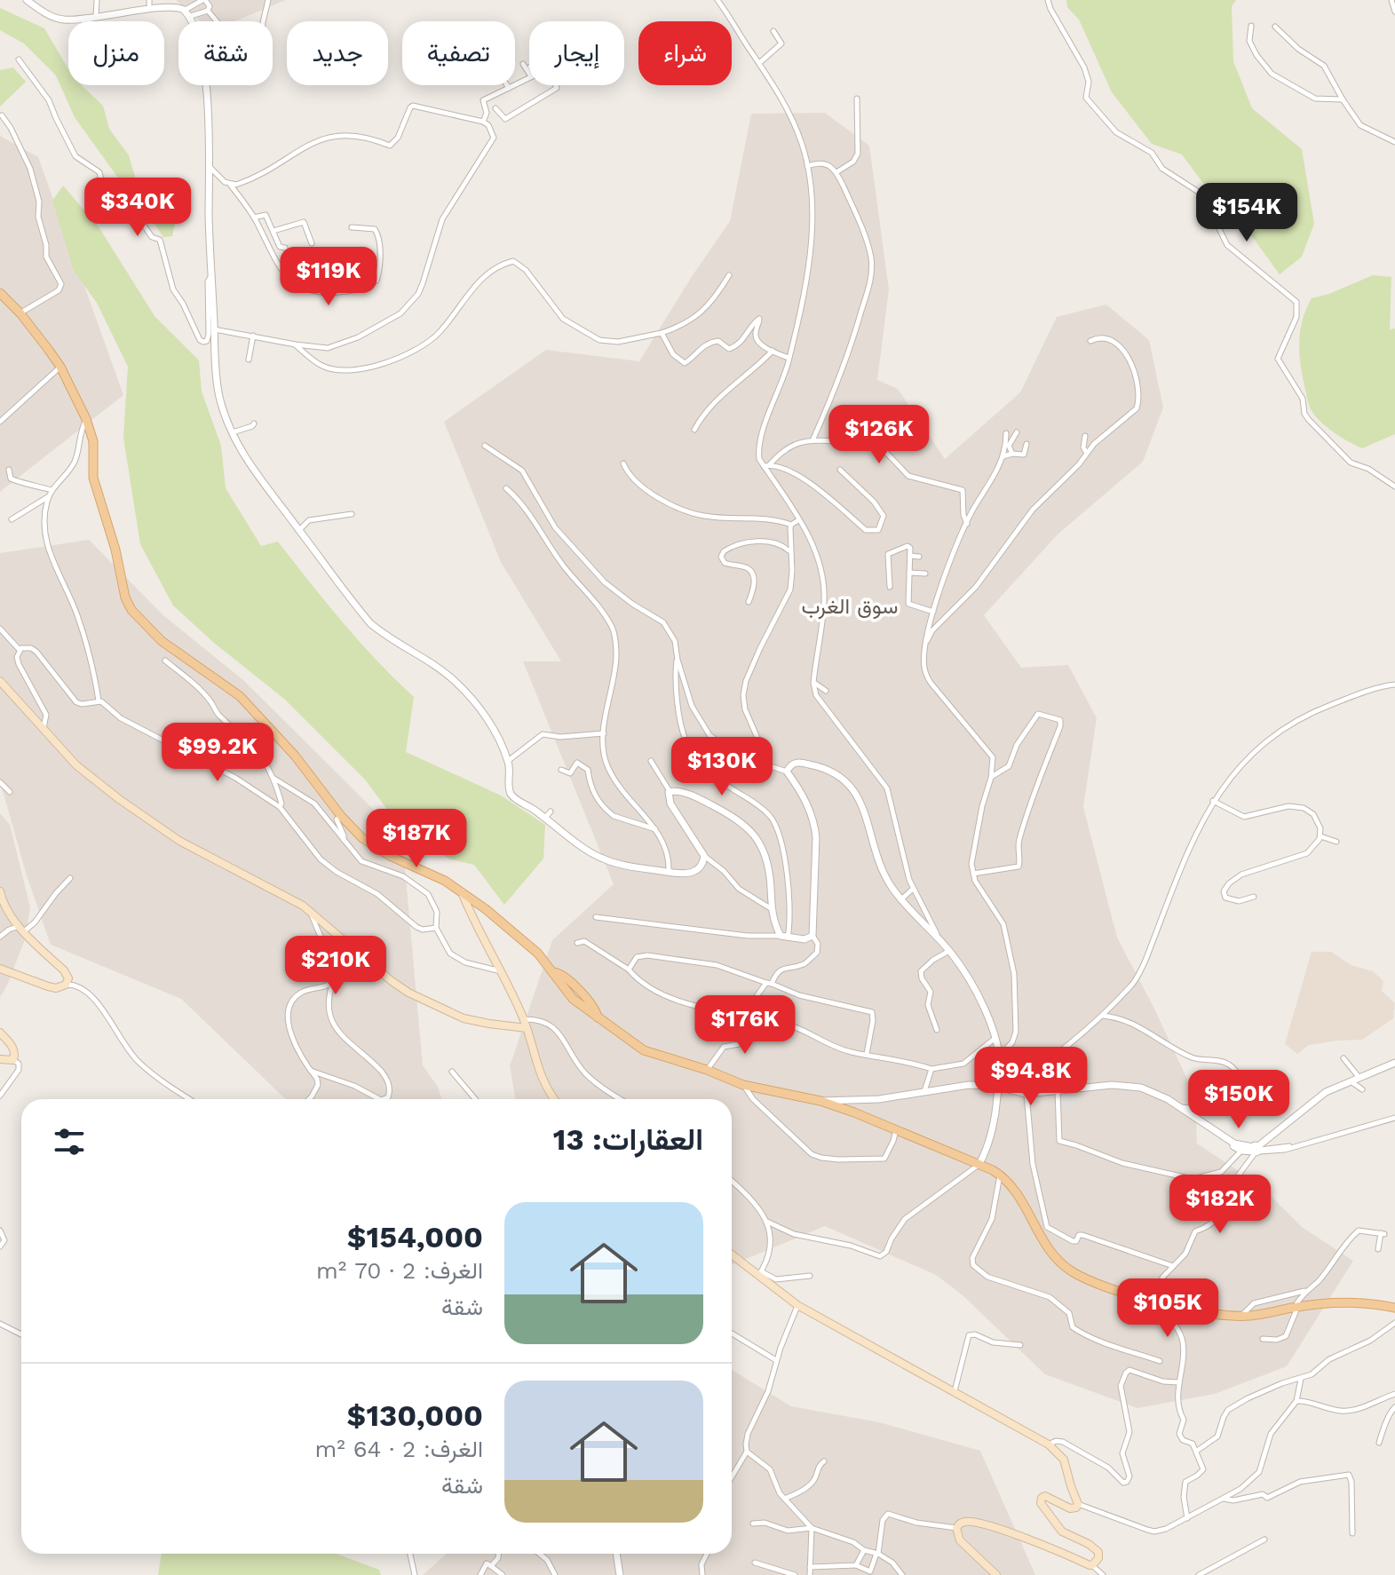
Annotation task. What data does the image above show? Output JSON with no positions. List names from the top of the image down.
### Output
{
  "districts": ["سوق الغرب"],
  "page": {
    "chip": [
      "شراء",
      "إيجار",
      "تصفية",
      "جديد",
      "شقة",
      "منزل"
    ],
    "price": [
      "$340K",
      "$154K",
      "$119K",
      "$126K",
      "$99.2K",
      "$130K",
      "$187K",
      "$210K",
      "$176K",
      "$94.8K",
      "$150K",
      "$182K",
      "$105K"
    ],
    "heading": "العقارات: 13",
    "list": [
      {
        "name": "$154,000",
        "note": "الغرف: 2 · 70 m² · شقة"
      },
      {
        "name": "$130,000",
        "note": "الغرف: 2 · 64 m² · شقة"
      }
    ]
  }
}
